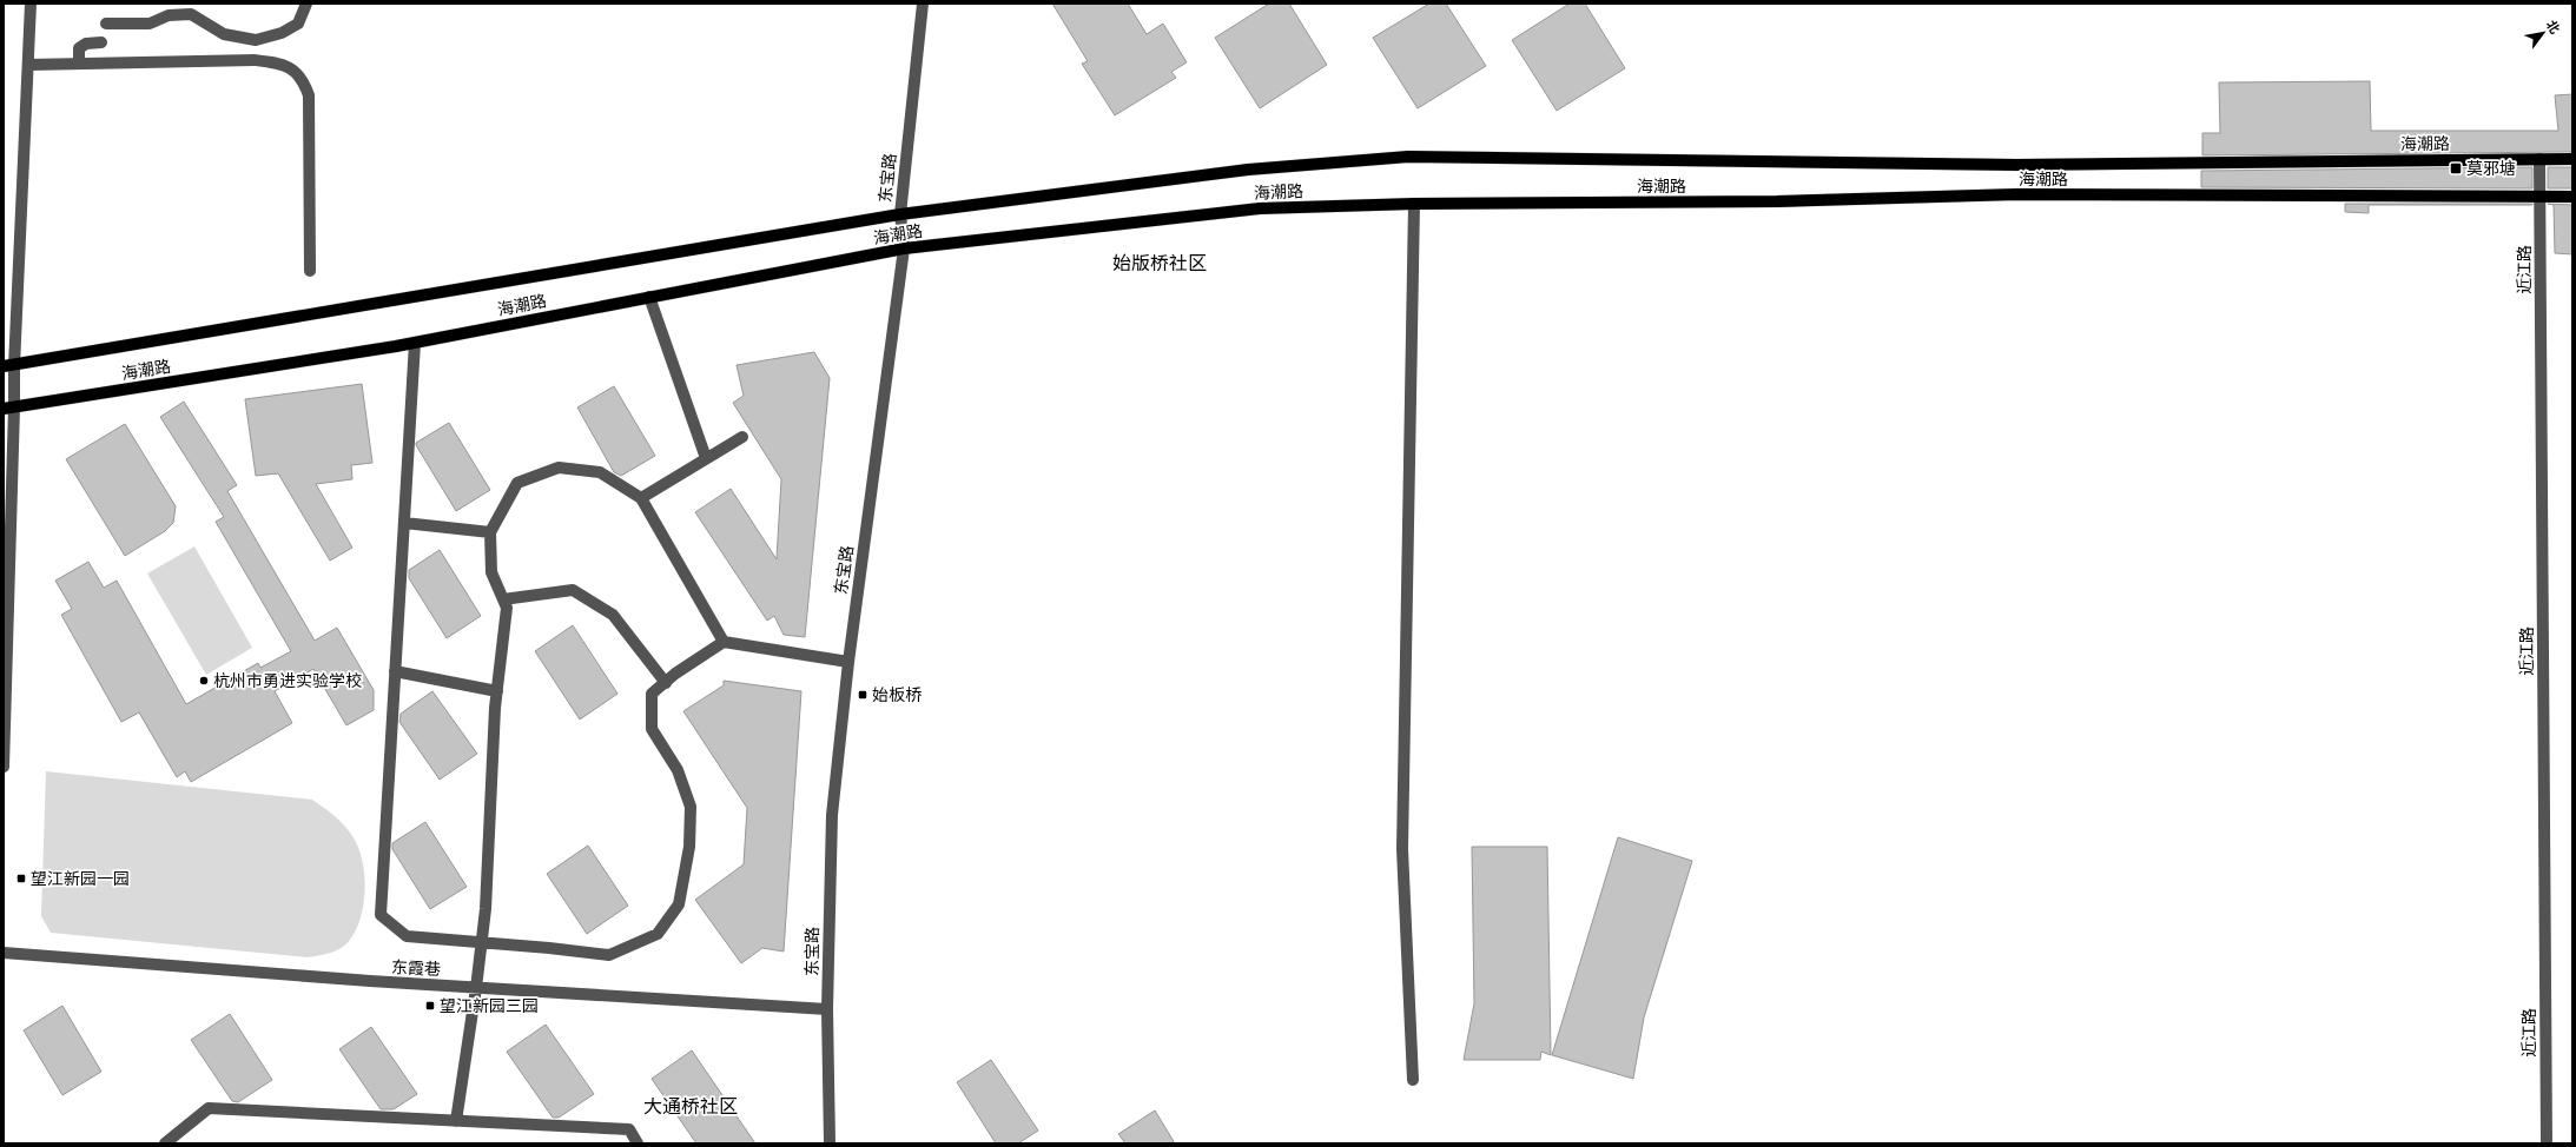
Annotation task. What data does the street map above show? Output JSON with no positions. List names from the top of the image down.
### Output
{
  "streets": {
    "main road": ["海潮路"],
    "street": ["东宝路", "近江路", "东霞巷"]
  },
  "crossings": [
    ["海潮路", "东宝路"],
    ["海潮路", "近江路"],
    ["东宝路", "东霞巷"]
  ],
  "districts": ["始版桥社区", "大通桥社区"],
  "places": {
    "transit": [
      "莫邪塘",
      "始板桥",
      "望江新园一园",
      "望江新园三园"
    ],
    "other": ["杭州市勇进实验学校"]
  },
  "north": "top right"
}
